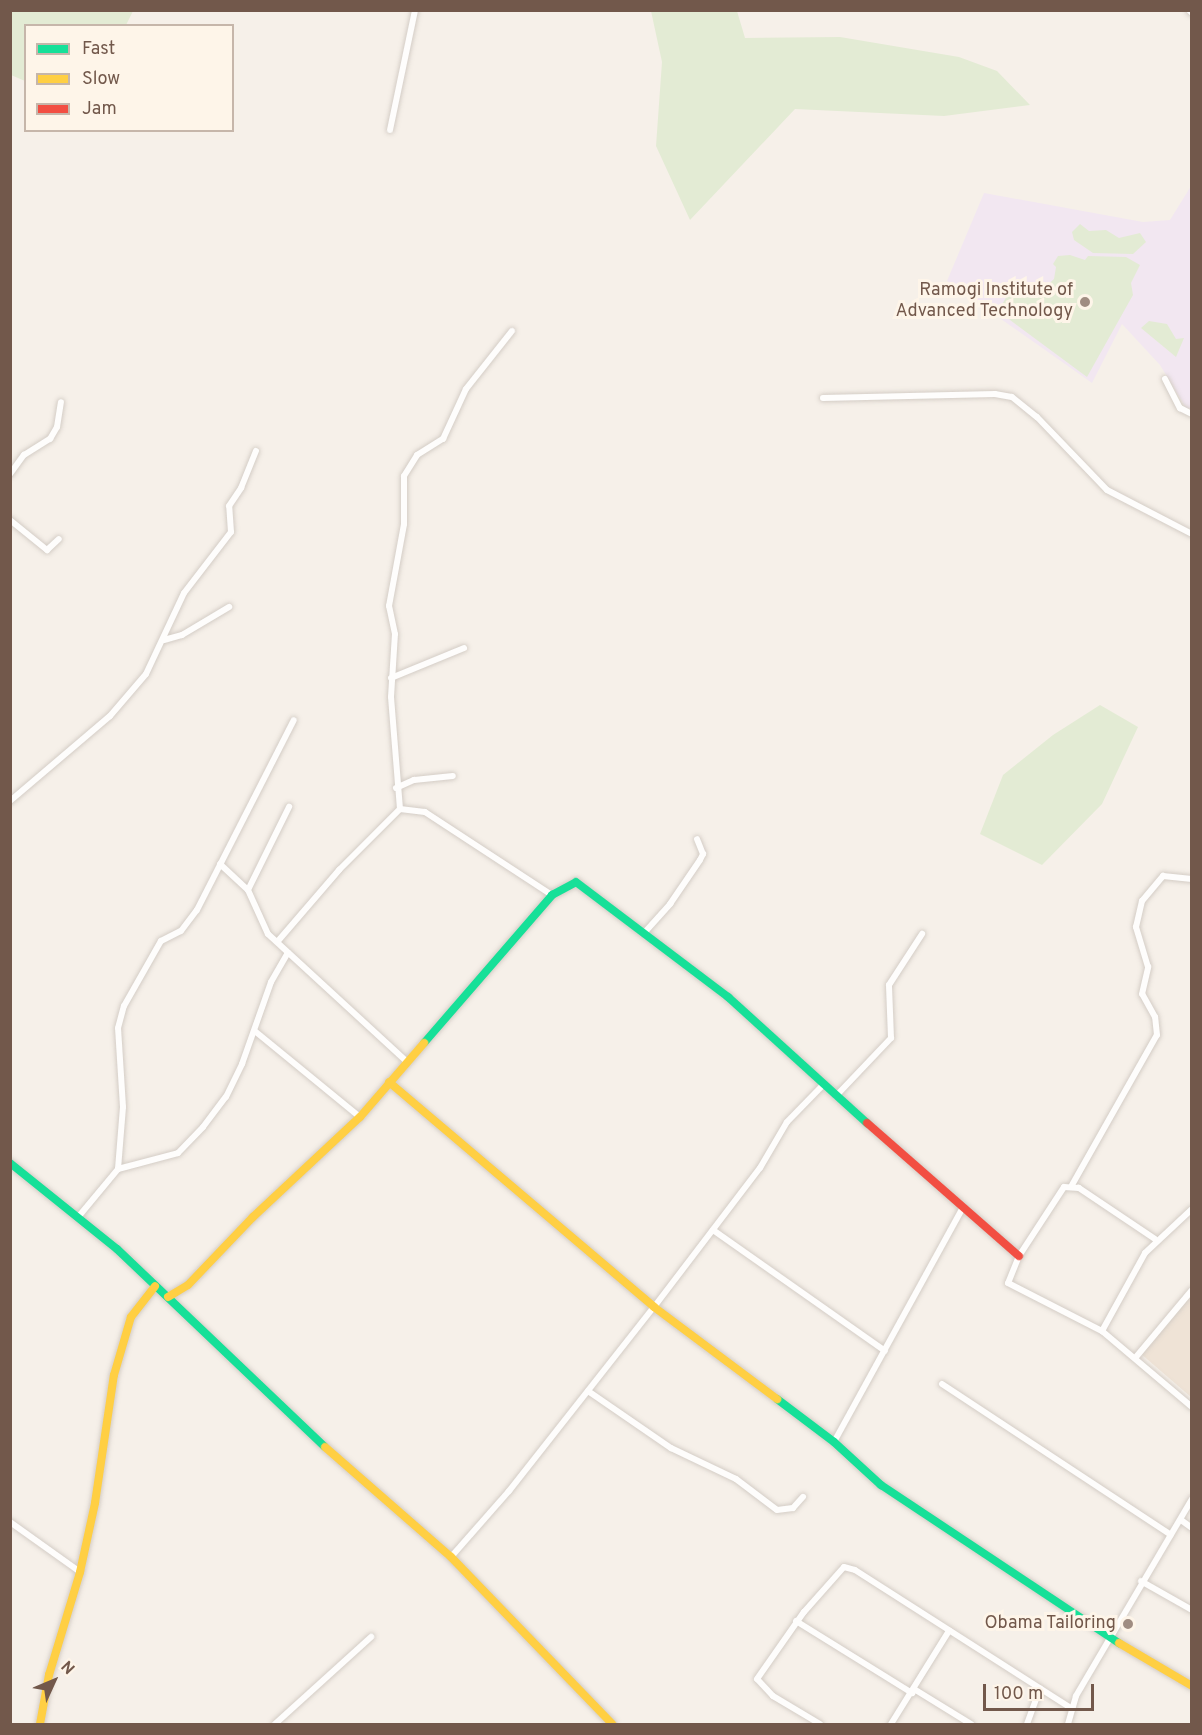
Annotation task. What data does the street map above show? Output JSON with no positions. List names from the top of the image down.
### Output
{
  "places": ["Ramogi Institute of Advanced Technology", "Obama Tailoring"],
  "legend": ["Fast", "Slow", "Jam"],
  "scale_bar": "100 m",
  "north": "top right"
}
